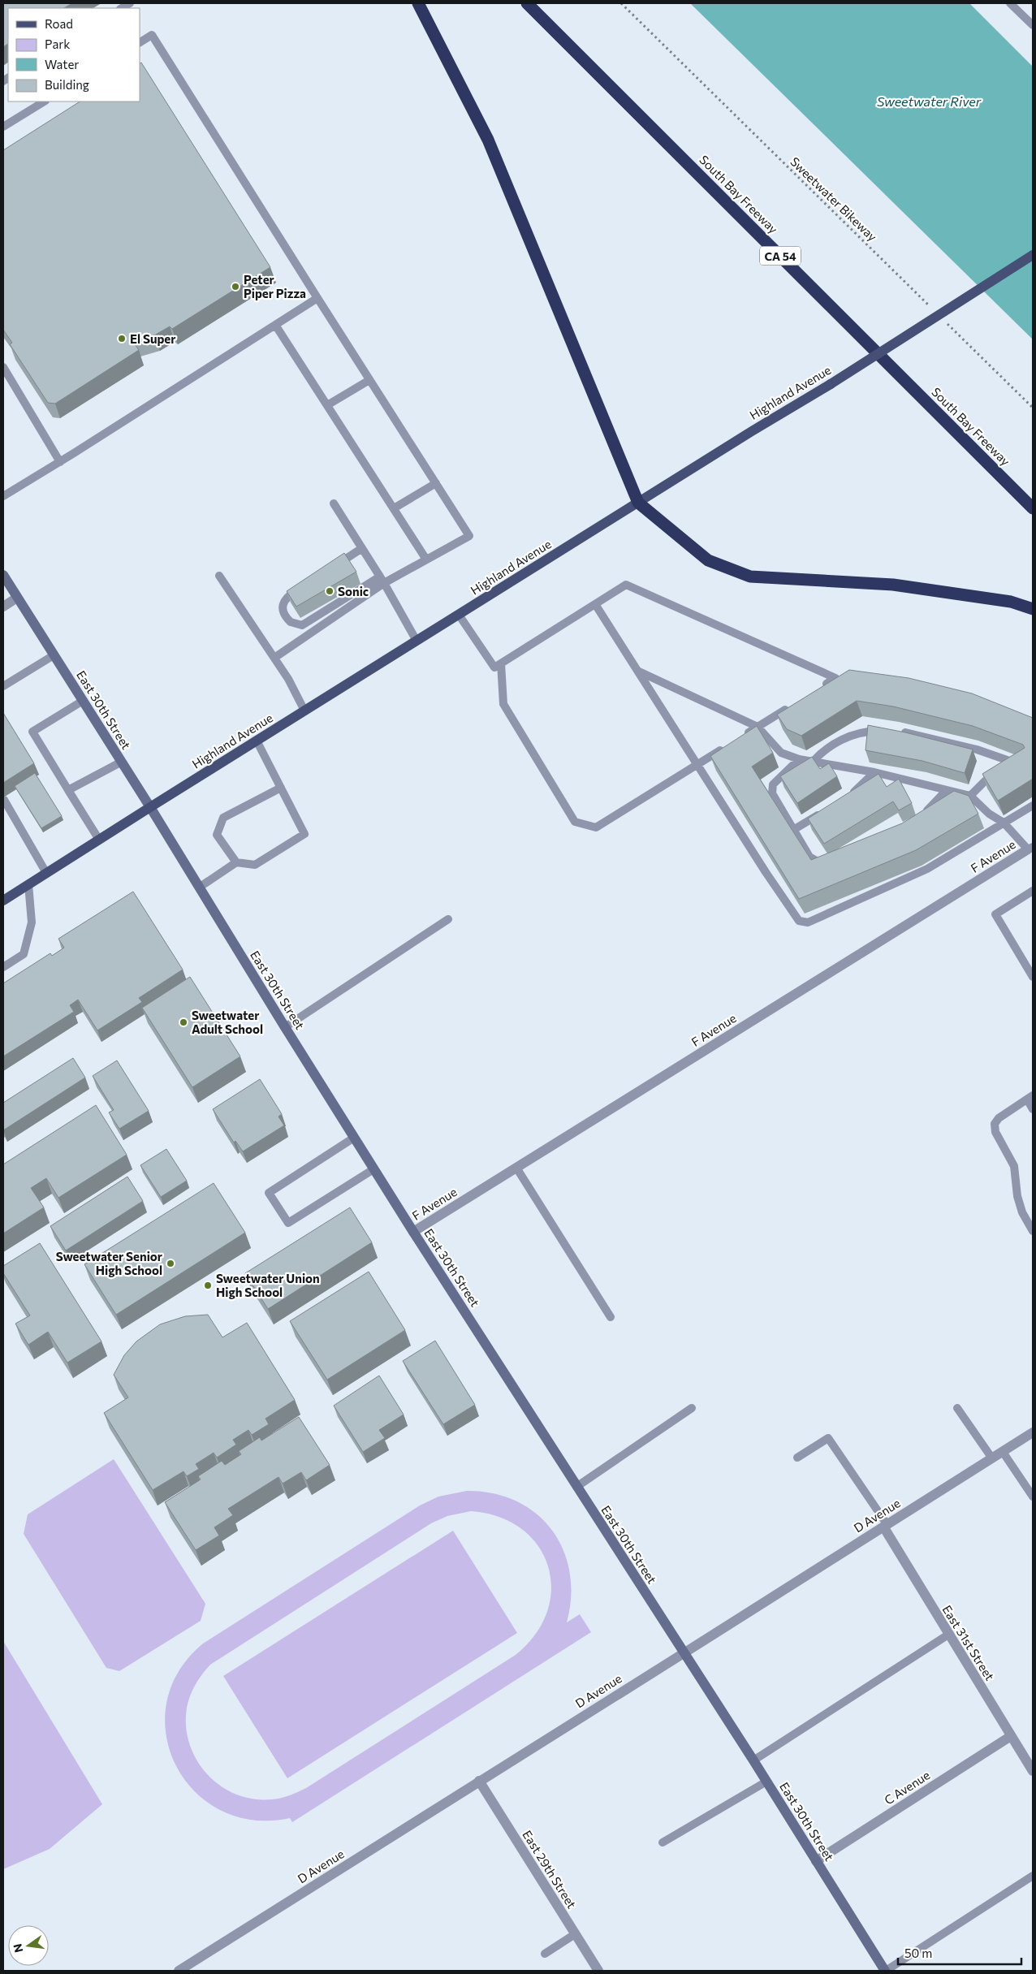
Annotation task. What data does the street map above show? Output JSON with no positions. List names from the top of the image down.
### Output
{
  "streets": {
    "highway": ["South Bay Freeway", "CA 54"],
    "main road": ["Highland Avenue", "East 30th Street"],
    "street": [
      "F Avenue",
      "D Avenue",
      "East 31st Street",
      "C Avenue",
      "East 29th Street"
    ],
    "path": ["Sweetwater Bikeway"]
  },
  "crossings": [
    ["Highland Avenue", "East 30th Street"],
    ["East 30th Street", "F Avenue"],
    ["East 30th Street", "D Avenue"],
    ["East 30th Street", "C Avenue"],
    ["D Avenue", "East 31st Street"],
    ["D Avenue", "East 29th Street"],
    ["East 31st Street", "C Avenue"]
  ],
  "water": ["Sweetwater River"],
  "places": [
    "Peter Piper Pizza",
    "El Super",
    "Sonic",
    "Sweetwater Adult School",
    "Sweetwater Senior High School",
    "Sweetwater Union High School"
  ],
  "legend": [
    "Road",
    "Park",
    "Water",
    "Building"
  ],
  "scale_bar": "50 m",
  "north": "left"
}
